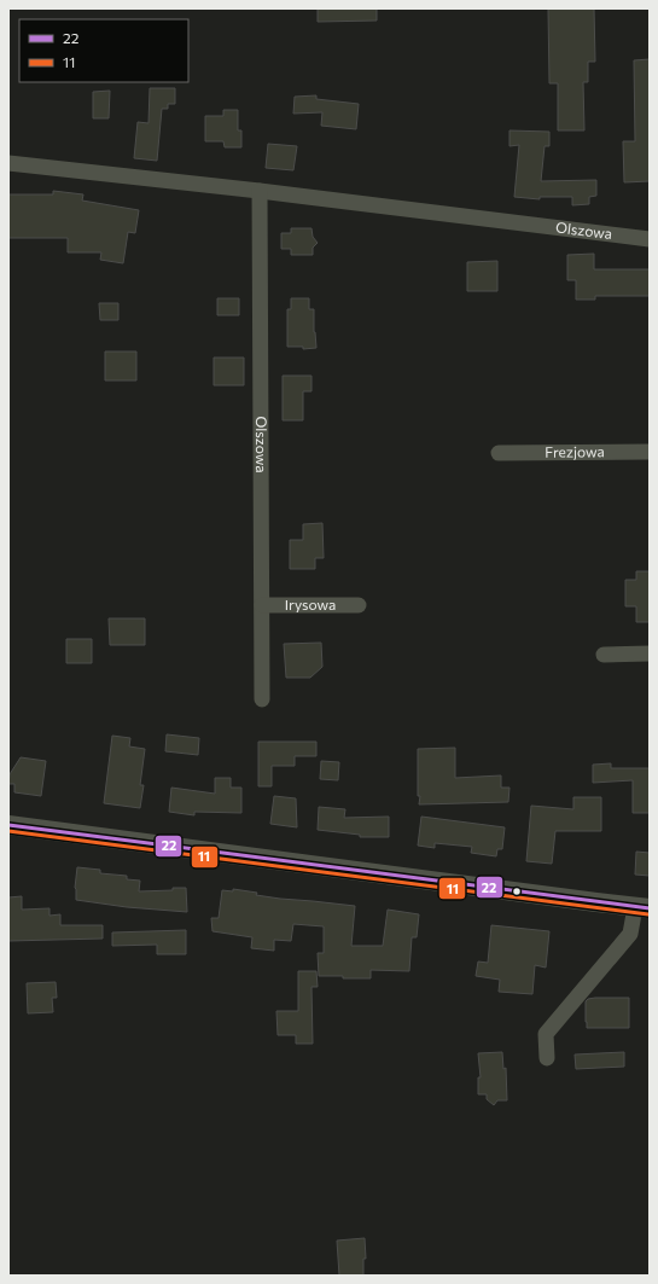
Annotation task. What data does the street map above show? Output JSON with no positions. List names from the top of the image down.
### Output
{
  "streets": {
    "street": ["Olszowa", "Frezjowa", "Irysowa"]
  },
  "crossings": [
    ["Olszowa", "Irysowa"]
  ],
  "lines": ["transit line 22", "transit line 11"],
  "legend": ["22", "11"]
}
